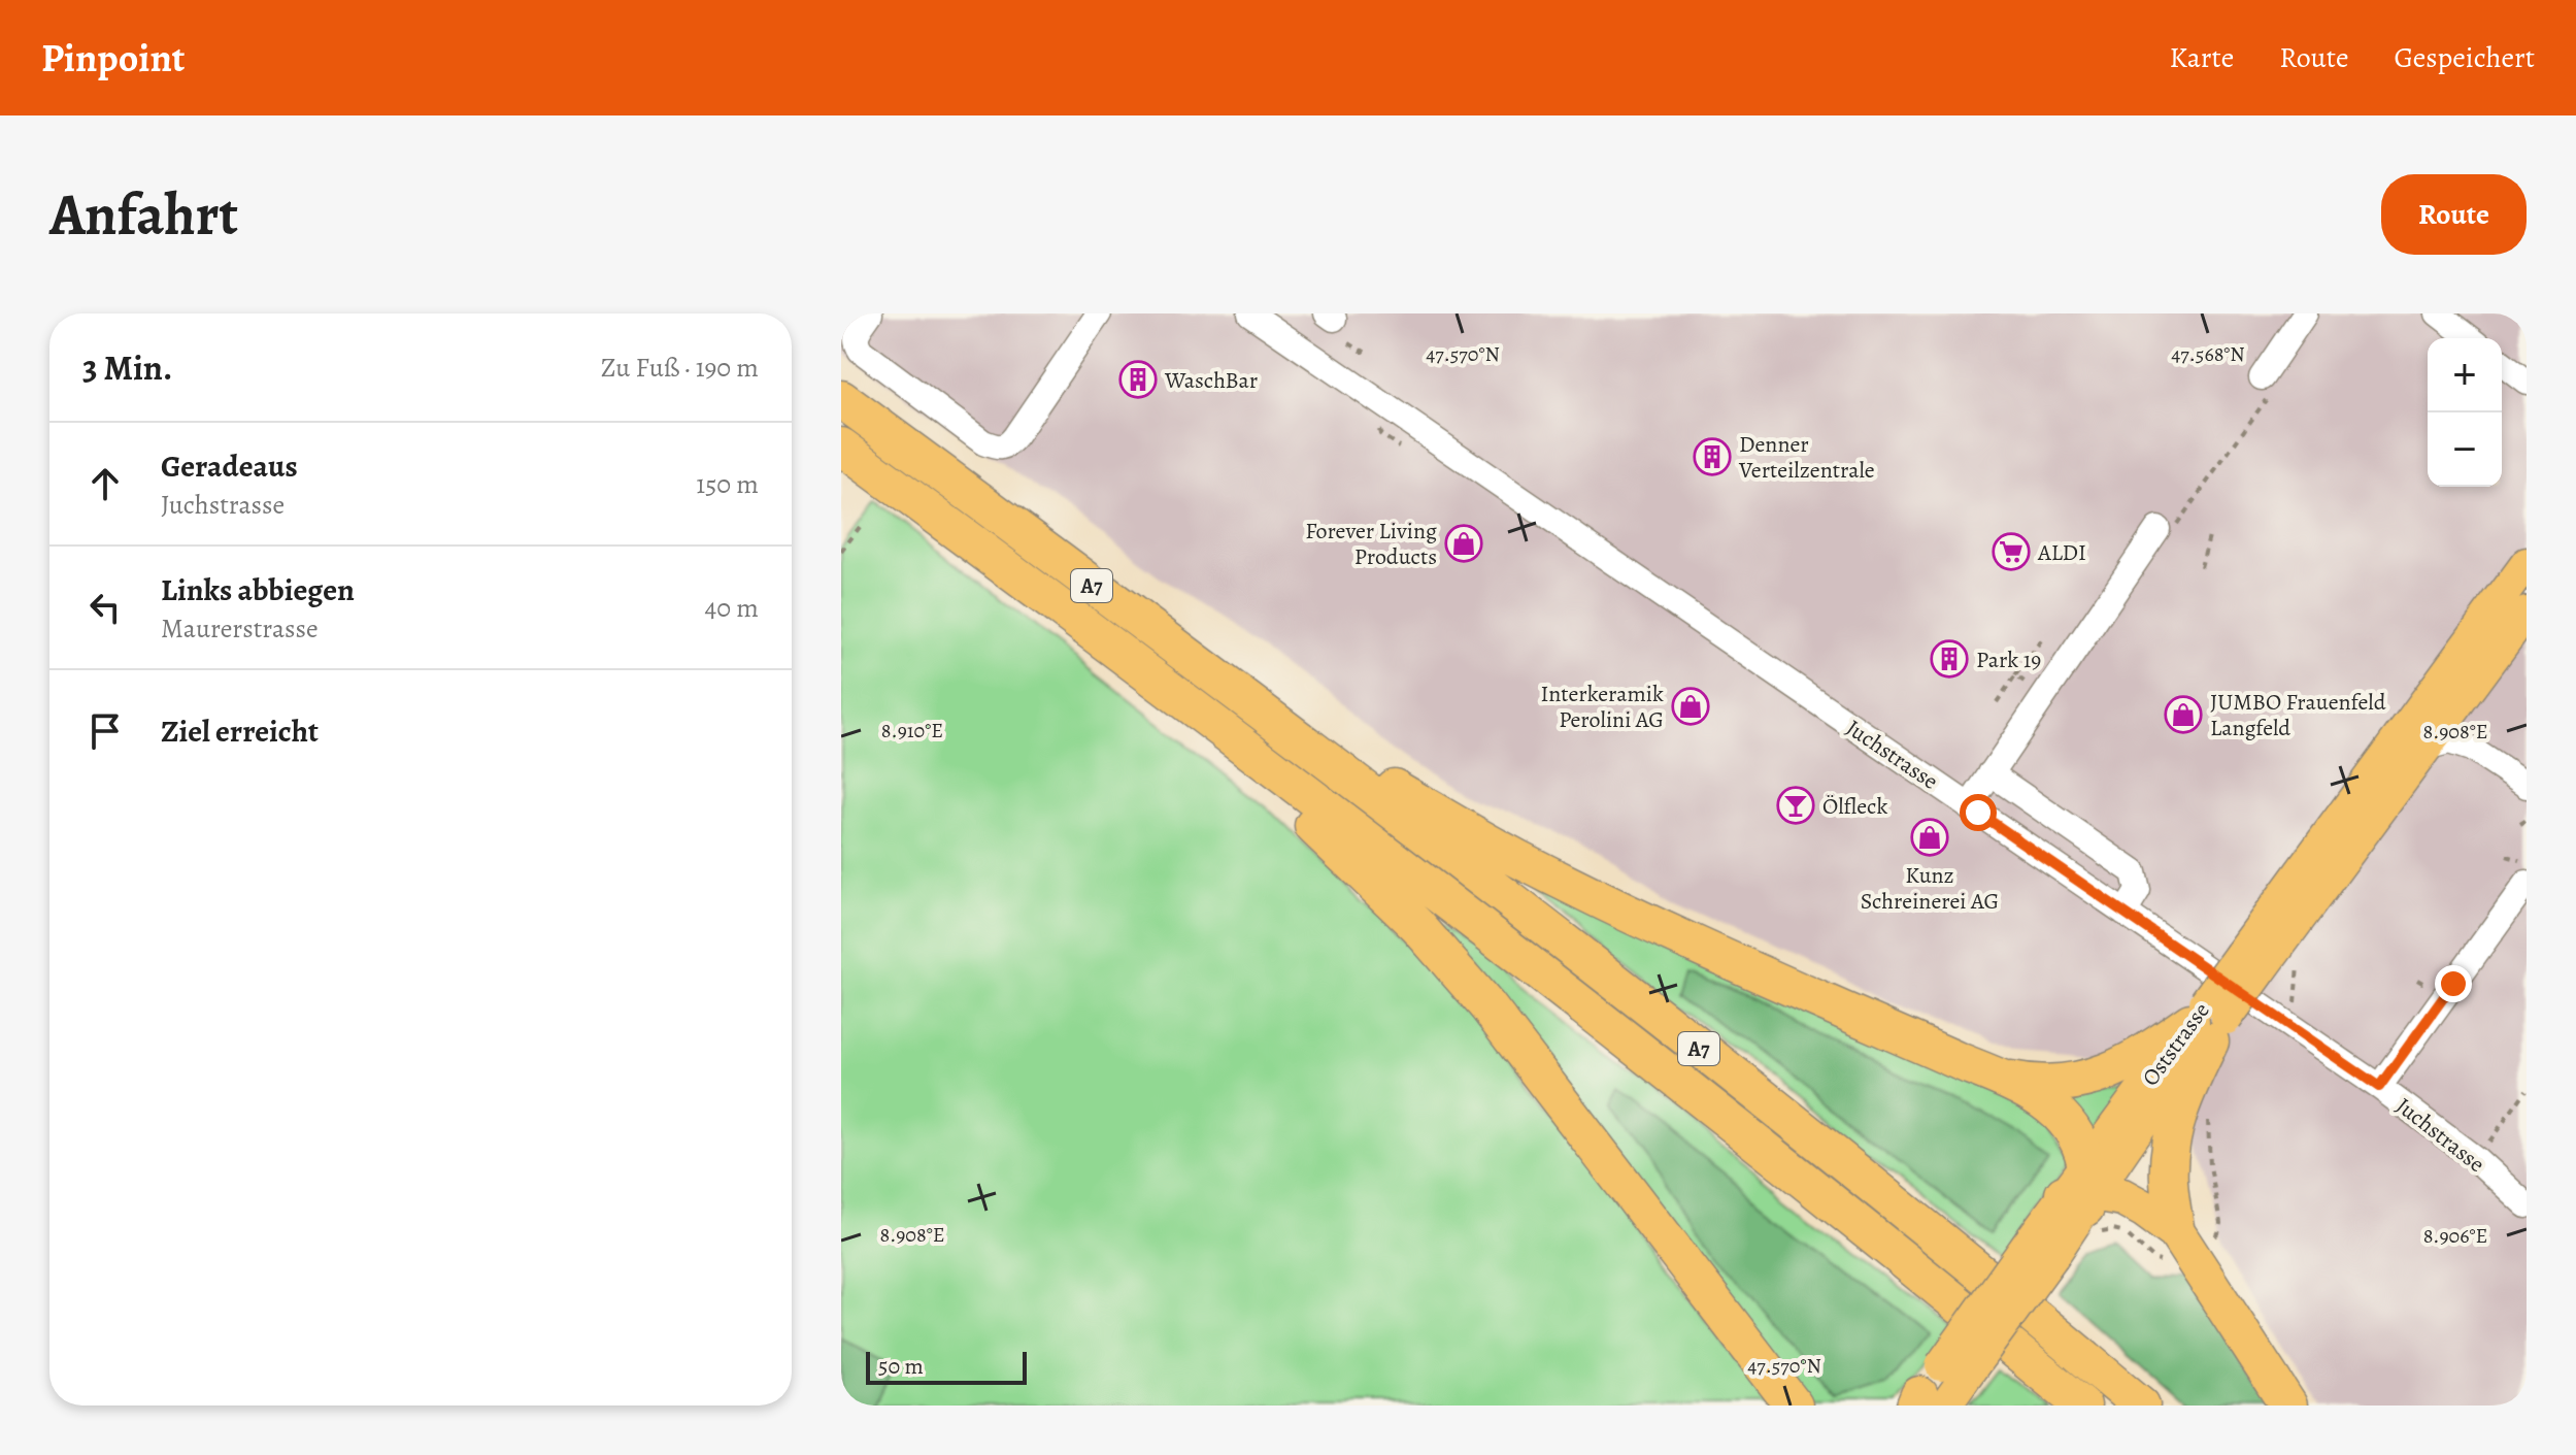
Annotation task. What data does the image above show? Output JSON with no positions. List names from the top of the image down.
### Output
{
  "streets": {
    "highway": ["A7"],
    "main road": ["Oststrasse"],
    "street": ["Juchstrasse"]
  },
  "crossings": [
    ["A7", "Oststrasse"]
  ],
  "places": {
    "building": ["WaschBar", "Denner Verteilzentrale", "Park 19"],
    "shop": [
      "Forever Living Products",
      "Interkeramik Perolini AG",
      "JUMBO Frauenfeld Langfeld",
      "Kunz Schreinerei AG"
    ],
    "supermarket": ["ALDI"],
    "bar": ["Ölfleck"]
  },
  "scale_bar": "50 m",
  "page": {
    "header": "Pinpoint",
    "nav": ["Karte", "Route", "Gespeichert"],
    "buttons": "Route",
    "title": "Anfahrt",
    "heading": ["3 Min.", "Zu Fuß · 190 m"],
    "map_buttons": ["+", "−"],
    "list": [
      ["Geradeaus", "Juchstrasse", "150 m"],
      ["Links abbiegen", "Maurerstrasse", "40 m"],
      "Ziel erreicht"
    ],
    "scale": "50 m"
  },
  "coordinates": [
    "47.570°N",
    "47.568°N",
    "8.910°E",
    "8.908°E",
    "8.906°E"
  ]
}
